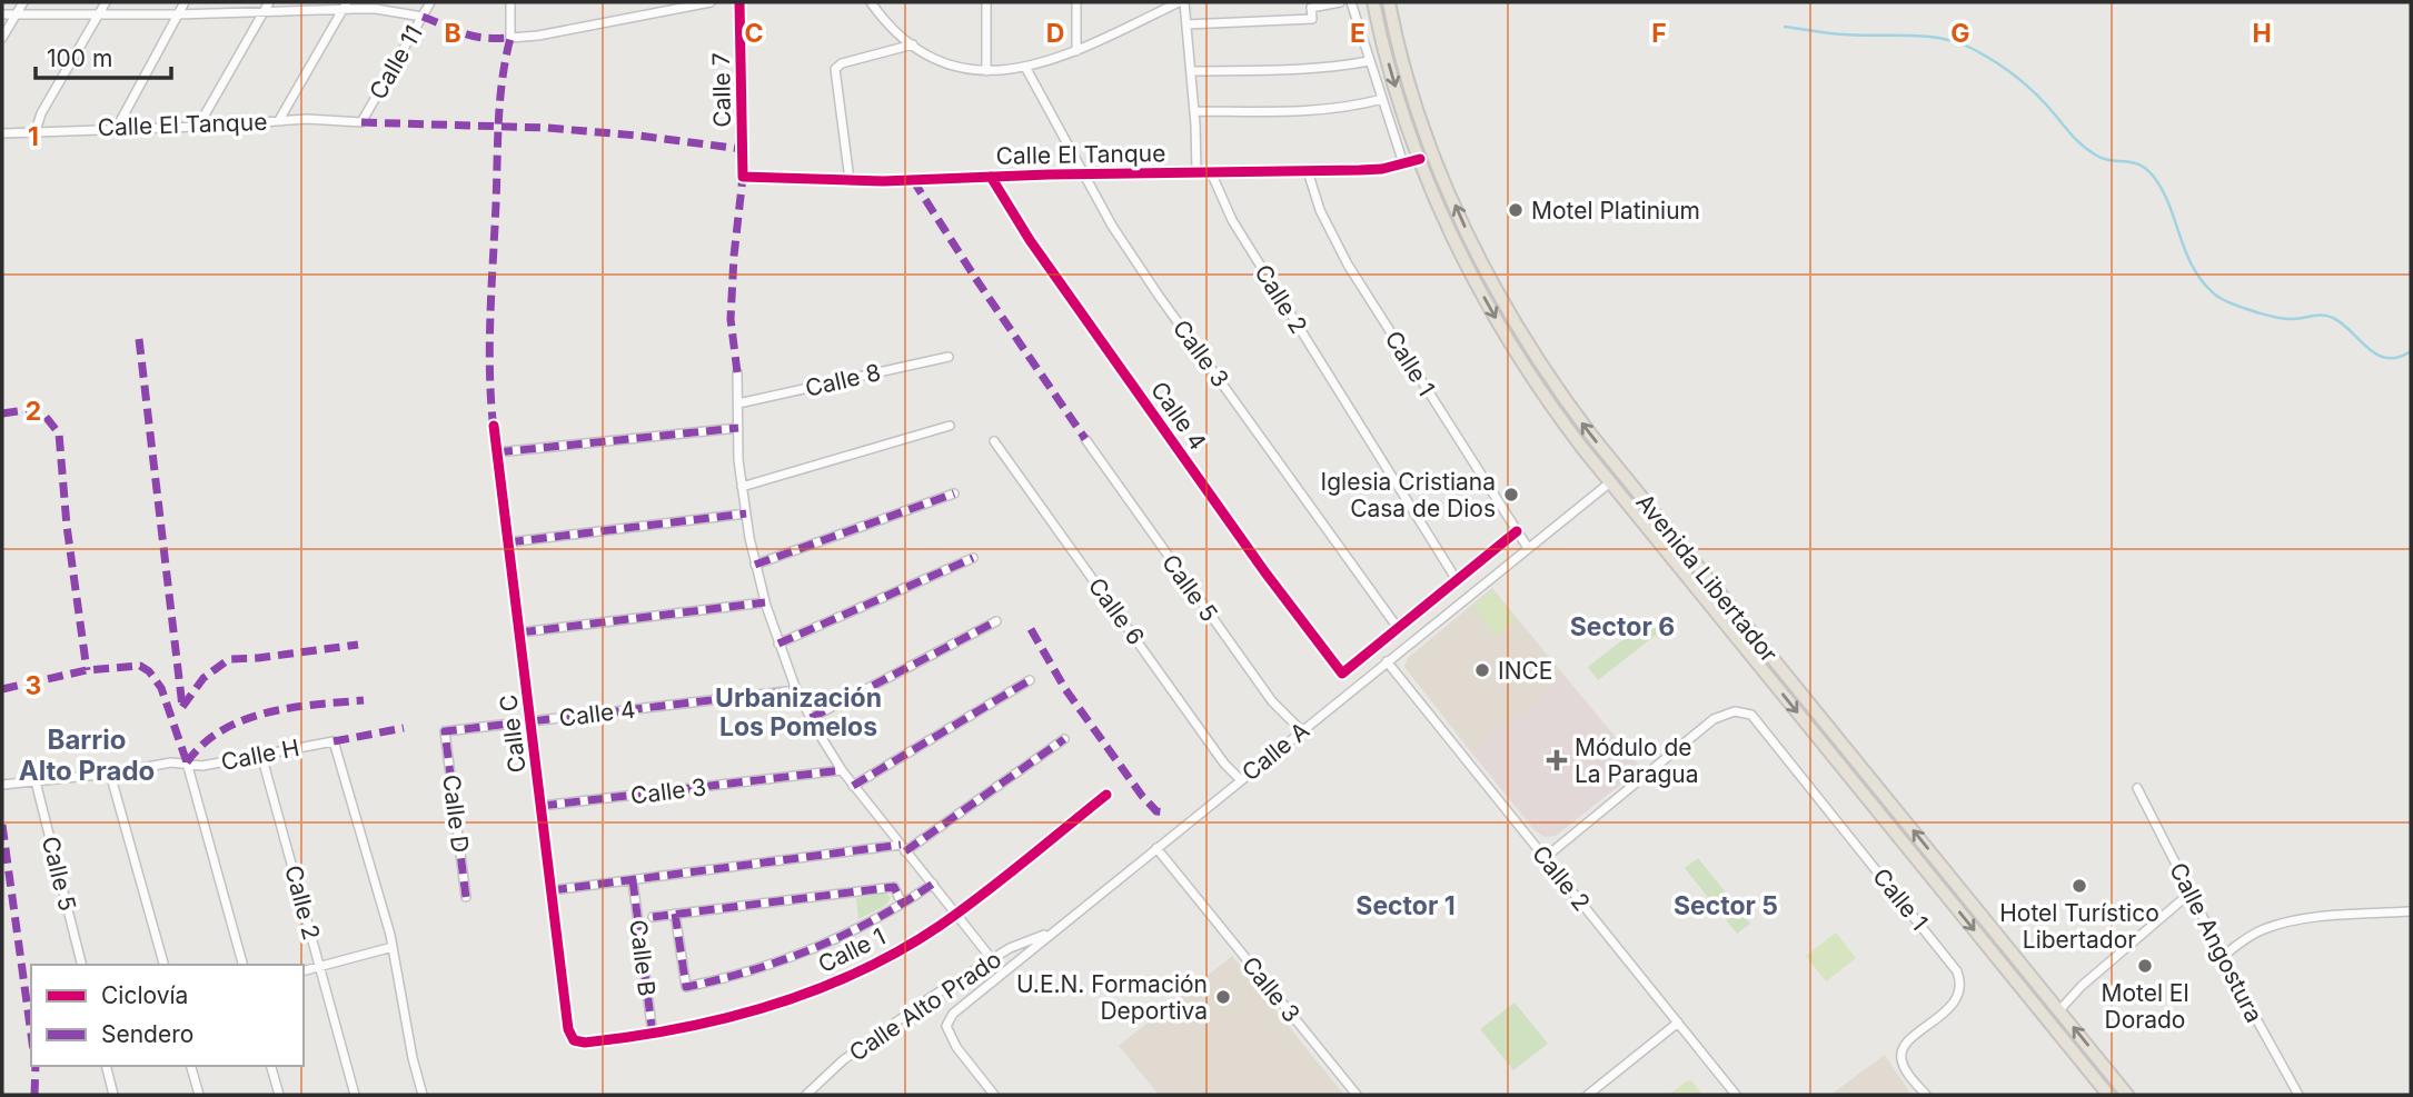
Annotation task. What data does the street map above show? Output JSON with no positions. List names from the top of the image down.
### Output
{
  "streets": {
    "main road": ["Avenida Libertador"],
    "street": [
      "Calle 11",
      "Calle 7",
      "Calle El Tanque",
      "Calle 2",
      "Calle 3",
      "Calle 1",
      "Calle 8",
      "Calle 4",
      "Calle 5",
      "Calle 6",
      "Calle C",
      "Calle A",
      "Calle H",
      "Calle D",
      "Calle Angostura",
      "Calle B",
      "Calle Alto Prado"
    ]
  },
  "crossings": [
    ["Calle 11", "Calle El Tanque"],
    ["Calle 7", "Calle El Tanque"],
    ["Calle El Tanque", "Calle 2"],
    ["Calle El Tanque", "Calle 3"],
    ["Calle El Tanque", "Calle 1"],
    ["Calle El Tanque", "Calle 4"],
    ["Calle El Tanque", "Avenida Libertador"],
    ["Calle 2", "Calle 1"],
    ["Calle 2", "Calle 4"],
    ["Calle 2", "Calle A"],
    ["Calle 2", "Calle H"],
    ["Calle 3", "Calle C"],
    ["Calle 3", "Calle A"],
    ["Calle 1", "Calle C"],
    ["Calle 1", "Calle A"],
    ["Calle 1", "Calle B"],
    ["Calle 4", "Calle C"],
    ["Calle 4", "Calle D"],
    ["Avenida Libertador", "Calle A"],
    ["Calle 5", "Calle A"],
    ["Calle 5", "Calle H"],
    ["Calle 6", "Calle A"],
    ["Calle A", "Calle Alto Prado"]
  ],
  "districts": [
    "Sector 6",
    "Urbanización Los Pomelos",
    "Barrio Alto Prado",
    "Sector 1",
    "Sector 5"
  ],
  "places": {
    "other": [
      "Motel Platinium",
      "Iglesia Cristiana Casa de Dios",
      "INCE",
      "Hotel Turístico Libertador",
      "Motel El Dorado",
      "U.E.N. Formación Deportiva"
    ],
    "health": ["Módulo de La Paragua"]
  },
  "legend": ["Ciclovía", "Sendero"],
  "scale_bar": "100 m",
  "grid": {
    "columns": [
      "B",
      "C",
      "D",
      "E",
      "F",
      "G",
      "H"
    ],
    "rows": ["1", "2", "3"]
  }
}
